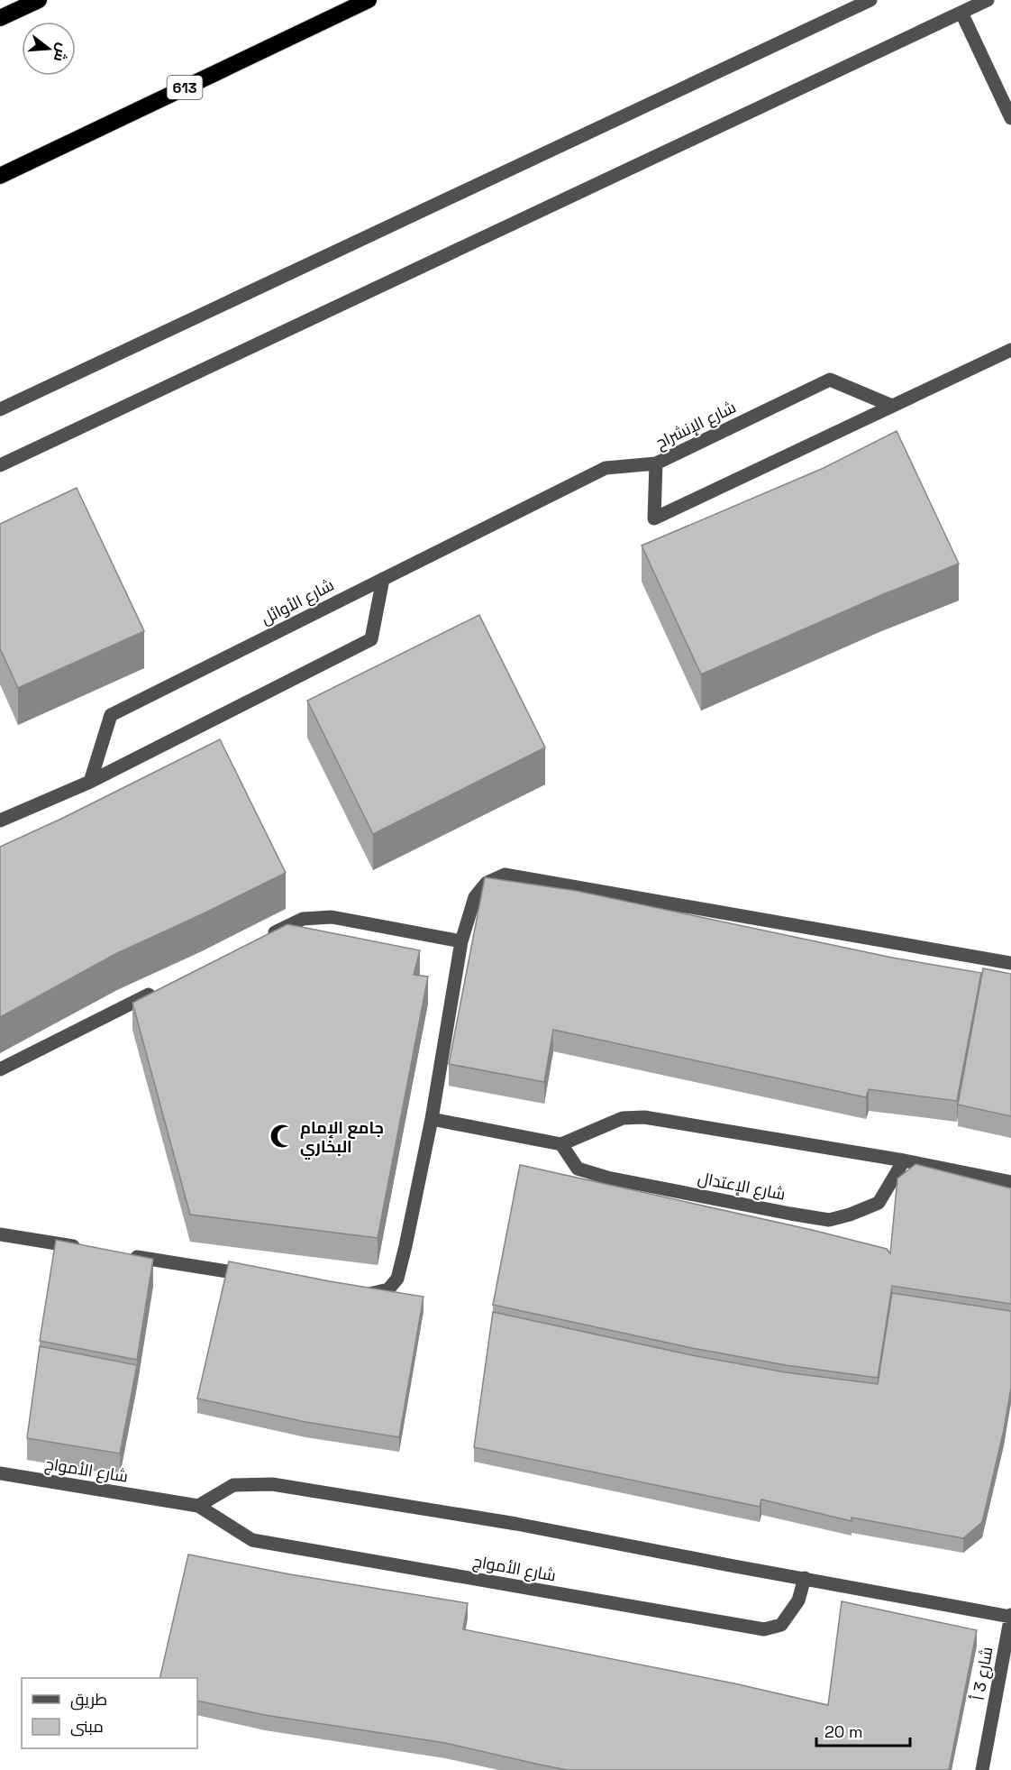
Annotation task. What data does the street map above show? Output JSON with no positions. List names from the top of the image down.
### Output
{
  "streets": {
    "highway": ["613"],
    "street": [
      "شارع الإنشراح",
      "شارع الأوائل",
      "شارع الإعتدال",
      "شارع الأمواج",
      "شارع 3 أ"
    ]
  },
  "crossings": [
    ["شارع الإنشراح", "شارع الأوائل"]
  ],
  "places": {
    "mosque": ["جامع الإمام البخاري"]
  },
  "legend": ["طريق", "مبنى"],
  "scale_bar": "20 m",
  "north": "right"
}
